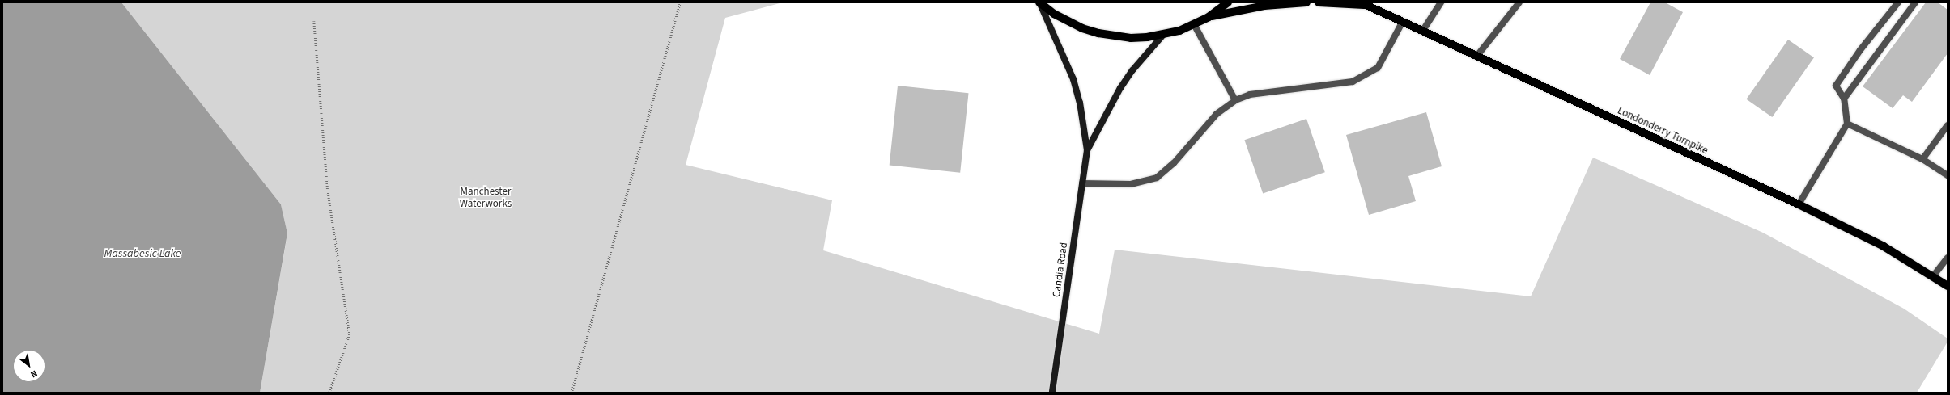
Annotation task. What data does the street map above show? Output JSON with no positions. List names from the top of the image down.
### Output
{
  "streets": {
    "main road": ["Londonderry Turnpike", "Candia Road"]
  },
  "water": ["Massabesic Lake"],
  "parks": ["Manchester Waterworks"],
  "north": "bottom right"
}
